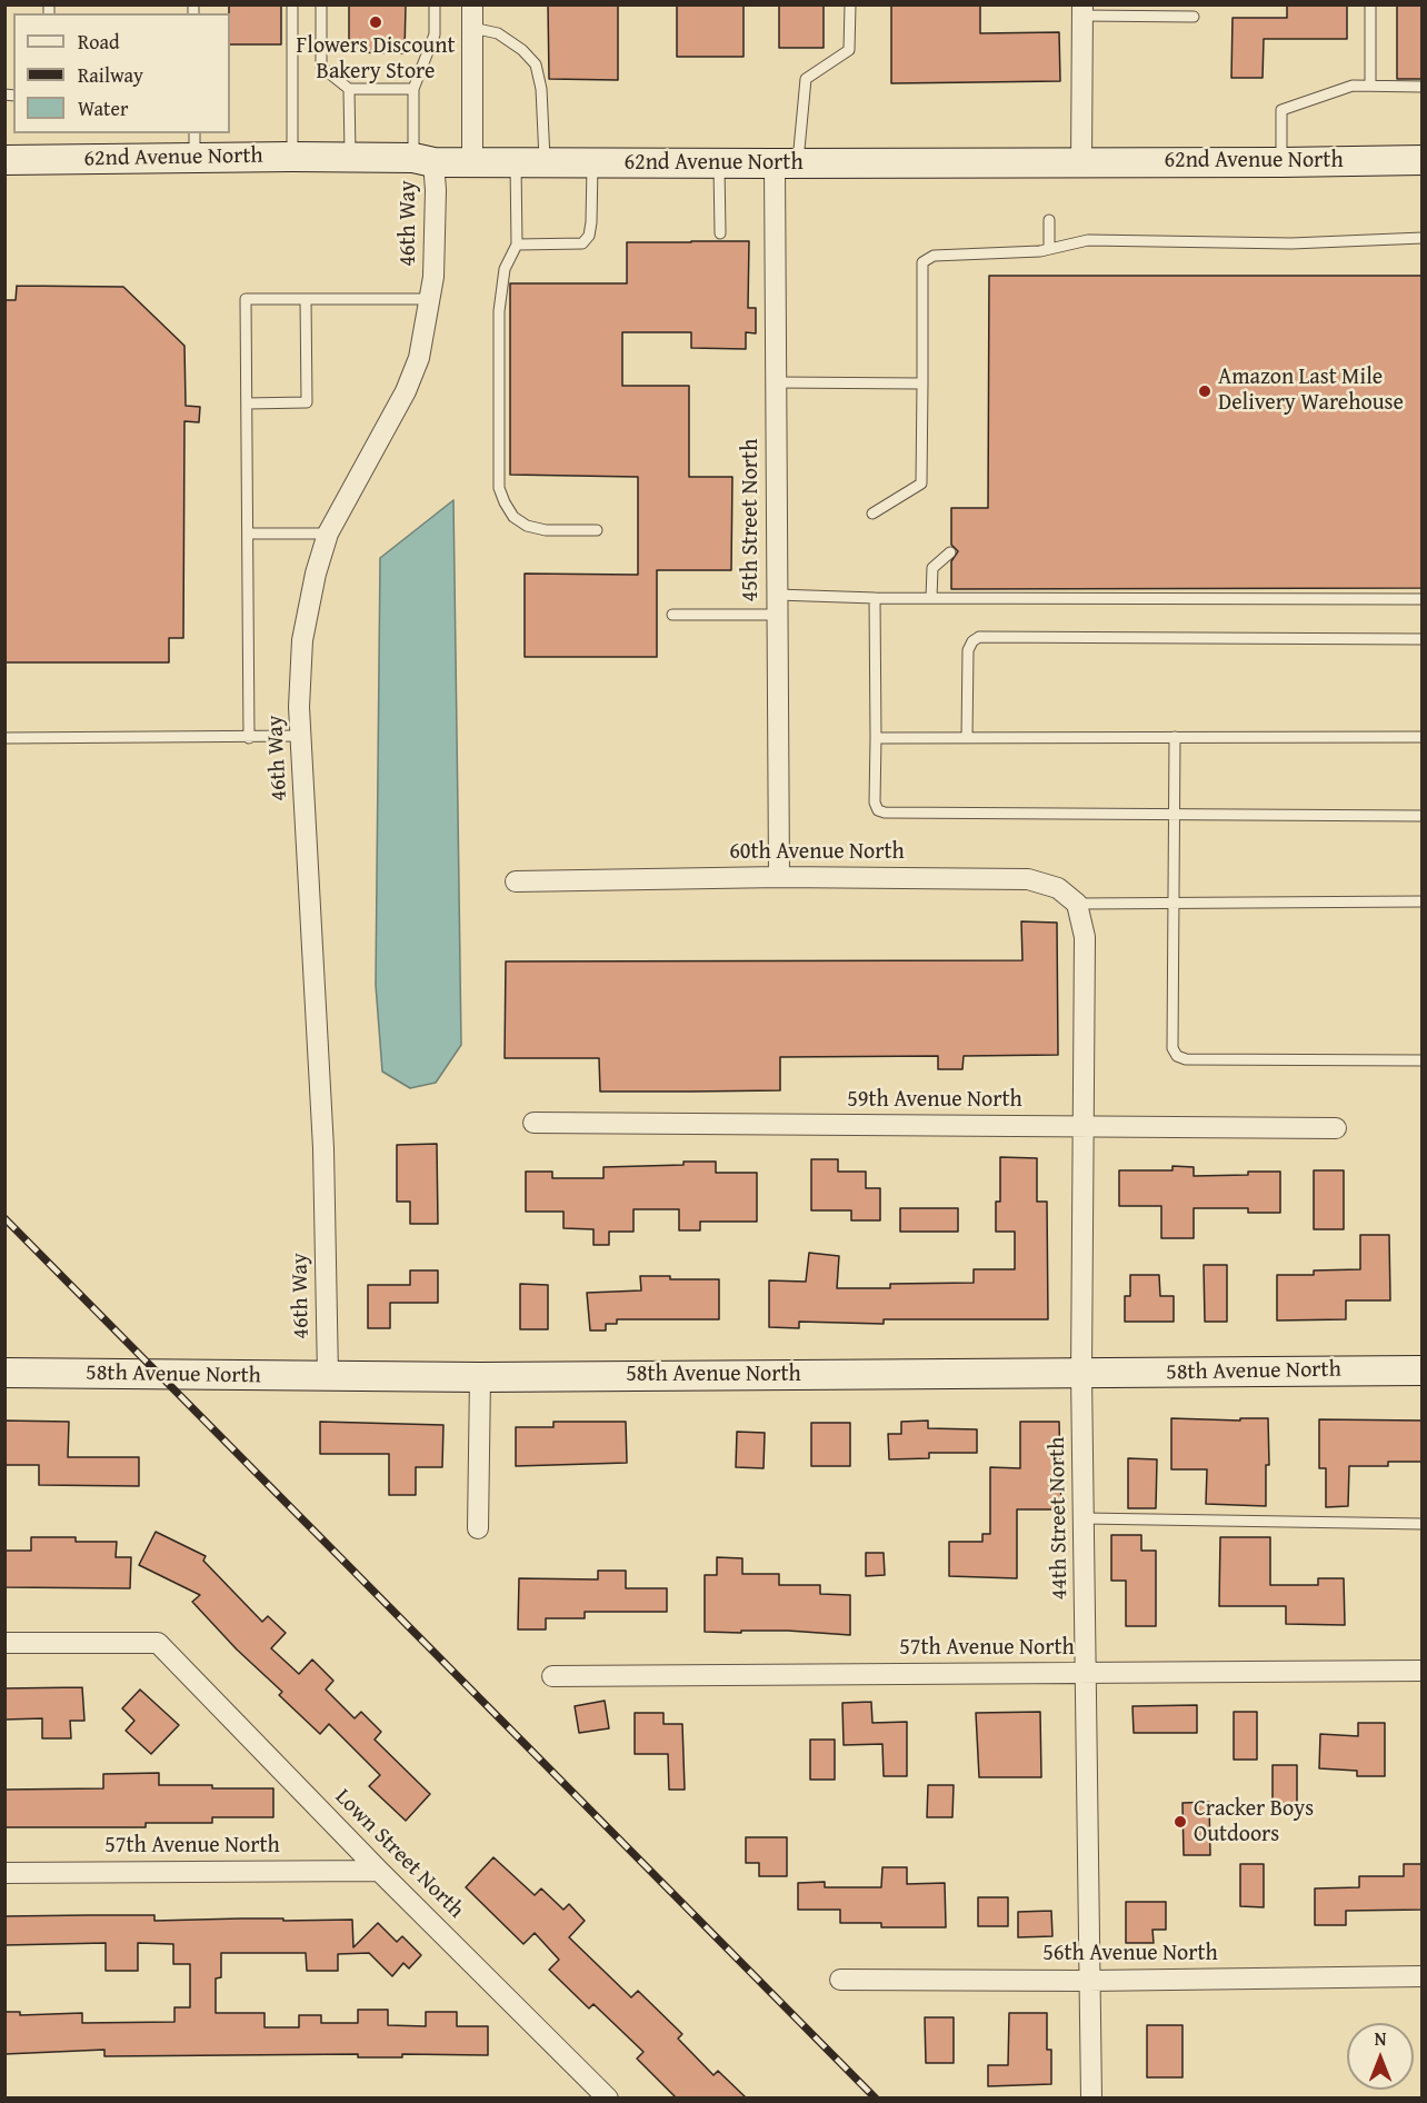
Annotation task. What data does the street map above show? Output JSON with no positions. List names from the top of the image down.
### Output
{
  "streets": {
    "street": [
      "62nd Avenue North",
      "46th Way",
      "45th Street North",
      "60th Avenue North",
      "59th Avenue North",
      "58th Avenue North",
      "44th Street North",
      "57th Avenue North",
      "Lown Street North",
      "56th Avenue North"
    ]
  },
  "crossings": [
    ["62nd Avenue North", "46th Way"],
    ["62nd Avenue North", "45th Street North"],
    ["46th Way", "58th Avenue North"],
    ["45th Street North", "60th Avenue North"],
    ["60th Avenue North", "44th Street North"],
    ["59th Avenue North", "44th Street North"],
    ["58th Avenue North", "44th Street North"],
    ["44th Street North", "57th Avenue North"],
    ["44th Street North", "56th Avenue North"],
    ["57th Avenue North", "Lown Street North"]
  ],
  "places": ["Flowers Discount Bakery Store", "Amazon Last Mile Delivery Warehouse", "Cracker Boys Outdoors"],
  "legend": ["Road", "Railway", "Water"],
  "north": "top"
}
